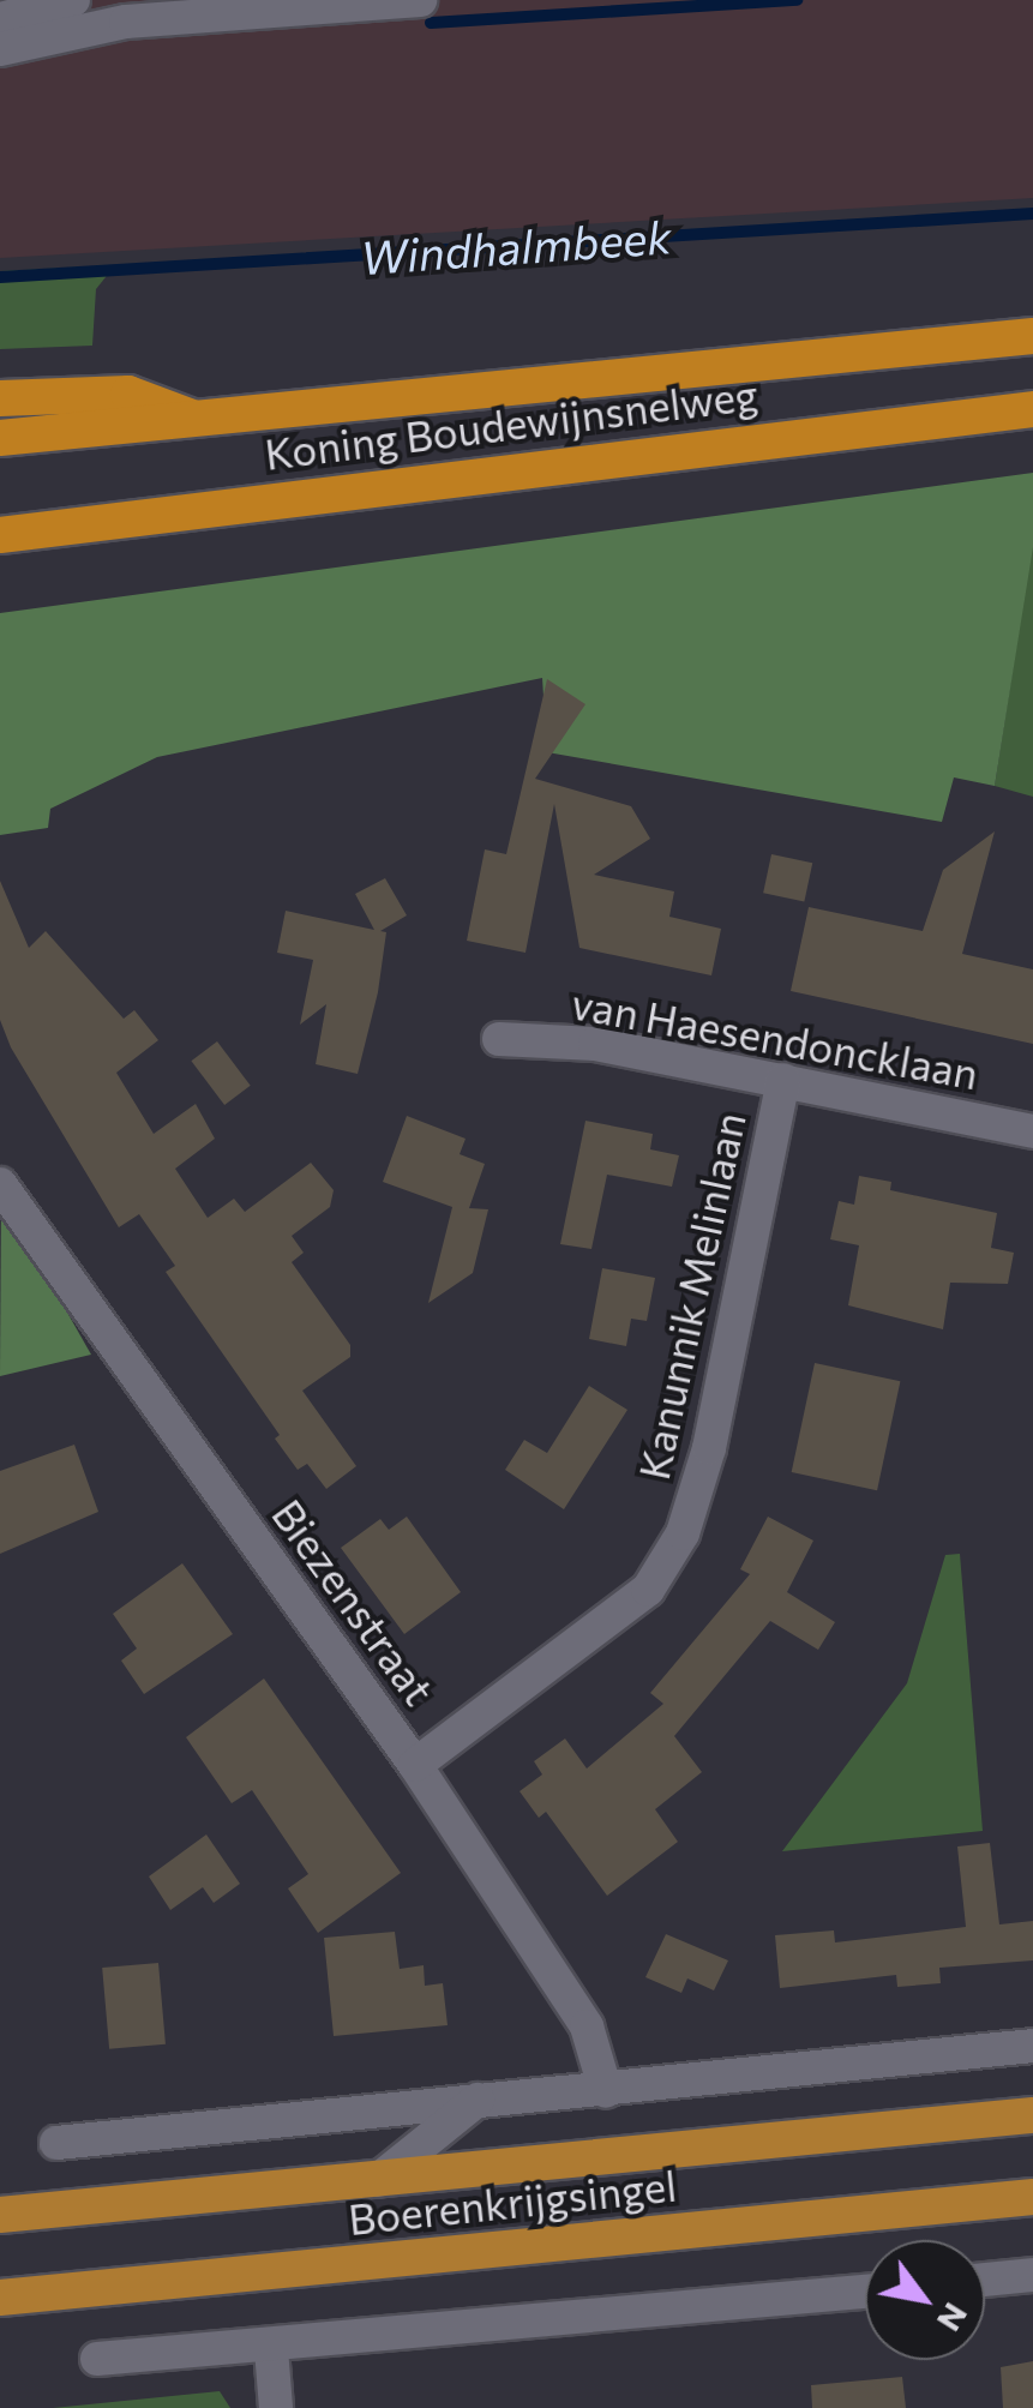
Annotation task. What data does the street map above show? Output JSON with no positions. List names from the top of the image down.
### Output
{
  "streets": {
    "highway": ["Koning Boudewijnsnelweg", "Boerenkrijgsingel"],
    "street": ["van Haesendoncklaan", "Kanunnik Melinlaan", "Biezenstraat"]
  },
  "crossings": [
    ["van Haesendoncklaan", "Kanunnik Melinlaan"],
    ["Kanunnik Melinlaan", "Biezenstraat"]
  ],
  "water": ["Windhalmbeek"],
  "north": "bottom right"
}
